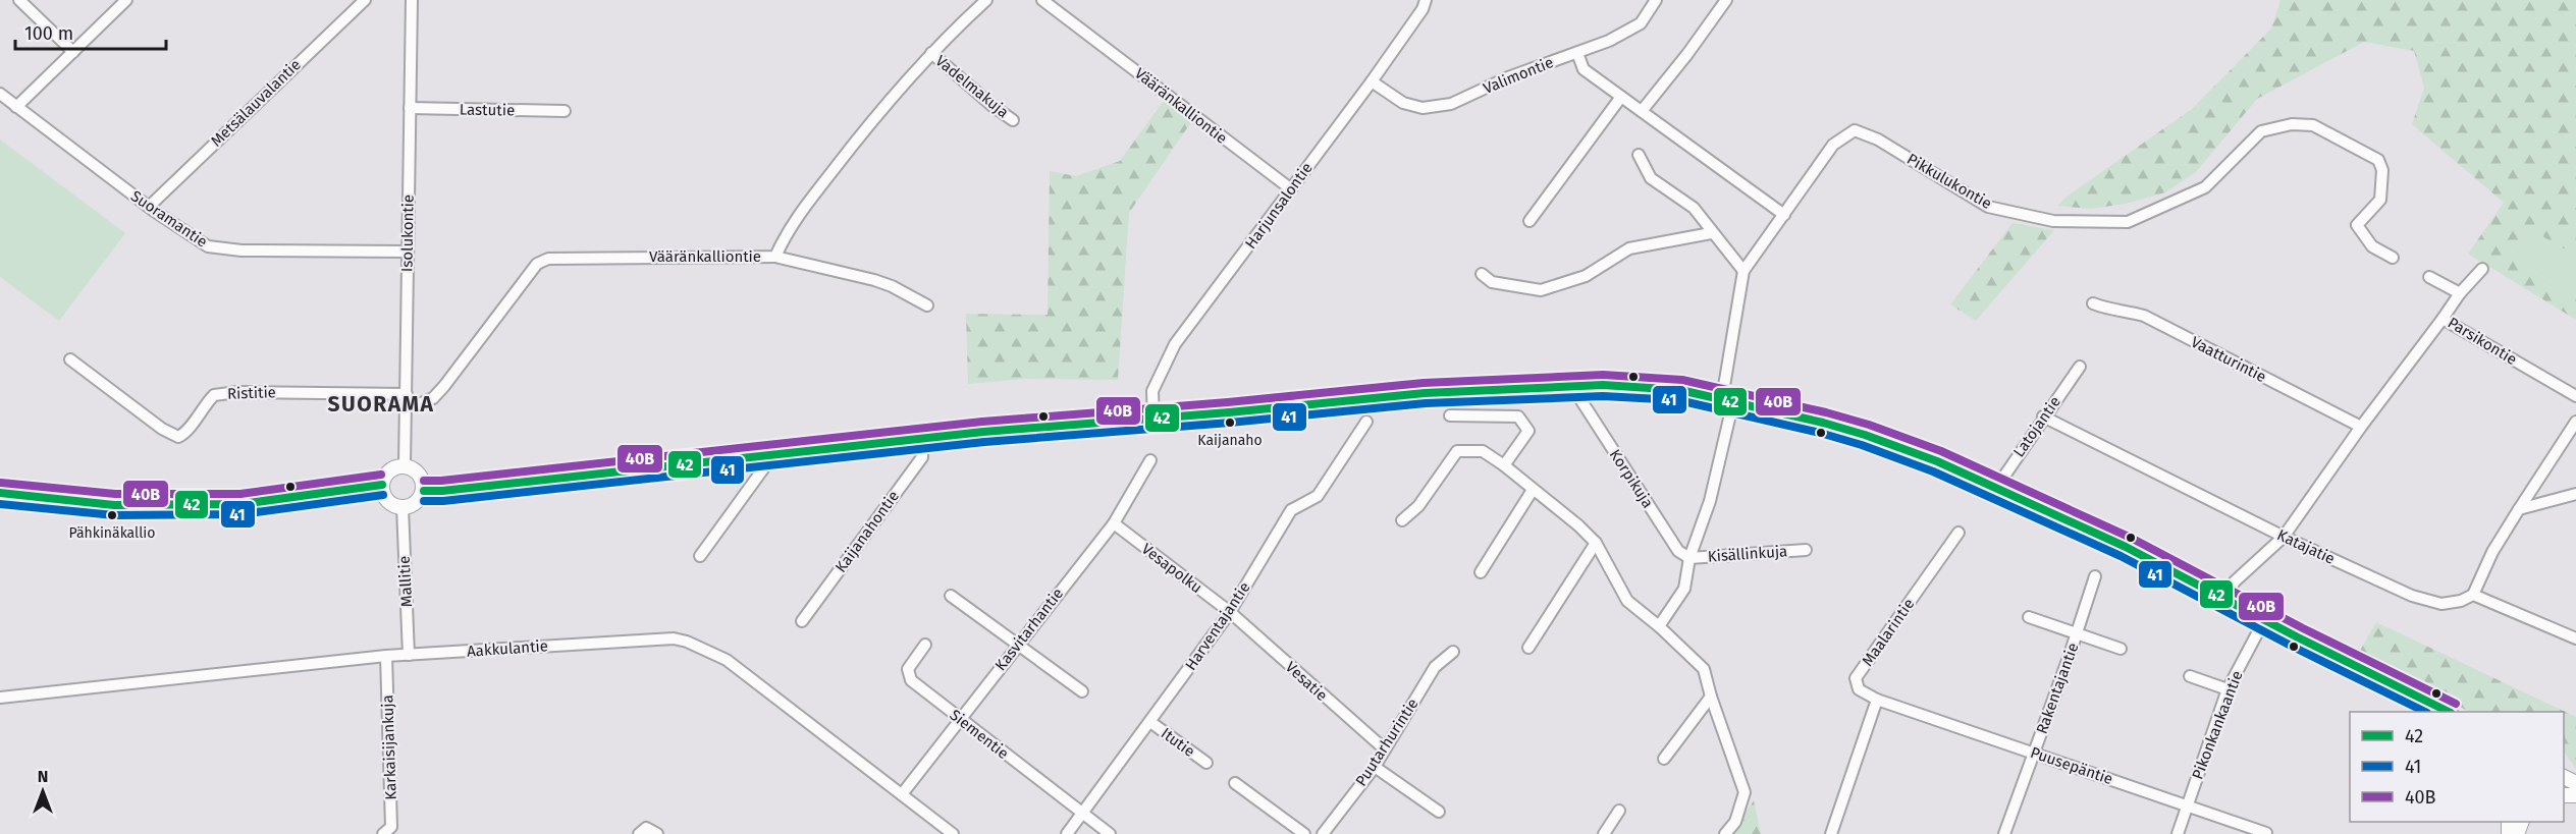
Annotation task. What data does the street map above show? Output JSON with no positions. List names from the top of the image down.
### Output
{
  "streets": {
    "street": [
      "Valimontie",
      "Vadelmakuja",
      "Metsälauvalantie",
      "Vääränkalliontie",
      "Lastutie",
      "Pikkulukontie",
      "Harjunsalontie",
      "Suoramantie",
      "Isolukontie",
      "Parsikontie",
      "Vaatturintie",
      "Ristitie",
      "Latojantie",
      "Korpikuja",
      "Kaijanahontie",
      "Katajatie",
      "Kisällinkuja",
      "Vesapolku",
      "Mallitie",
      "Harventajantie",
      "Kasvitarhantie",
      "Maalarintie",
      "Aakkulantie",
      "Vesatie",
      "Rakentajantie",
      "Pikonkankaantie",
      "Siementie",
      "Itutie",
      "Puutarhurintie",
      "Karkaisijankuja",
      "Puusepäntie"
    ]
  },
  "crossings": [
    ["Valimontie", "Harjunsalontie"],
    ["Vadelmakuja", "Vääränkalliontie"],
    ["Metsälauvalantie", "Suoramantie"],
    ["Vääränkalliontie", "Harjunsalontie"],
    ["Vääränkalliontie", "Isolukontie"],
    ["Vääränkalliontie", "Ristitie"],
    ["Lastutie", "Isolukontie"],
    ["Pikkulukontie", "Korpikuja"],
    ["Pikkulukontie", "Kisällinkuja"],
    ["Suoramantie", "Isolukontie"],
    ["Isolukontie", "Ristitie"],
    ["Isolukontie", "Mallitie"],
    ["Latojantie", "Katajatie"],
    ["Korpikuja", "Kisällinkuja"],
    ["Vesapolku", "Harventajantie"],
    ["Vesapolku", "Kasvitarhantie"],
    ["Vesapolku", "Vesatie"],
    ["Mallitie", "Aakkulantie"],
    ["Harventajantie", "Vesatie"],
    ["Harventajantie", "Siementie"],
    ["Harventajantie", "Itutie"],
    ["Kasvitarhantie", "Aakkulantie"],
    ["Kasvitarhantie", "Siementie"],
    ["Maalarintie", "Puusepäntie"],
    ["Aakkulantie", "Karkaisijankuja"],
    ["Vesatie", "Puutarhurintie"],
    ["Rakentajantie", "Puusepäntie"],
    ["Pikonkankaantie", "Puusepäntie"]
  ],
  "districts": ["SUORAMA"],
  "places": ["Kaijanaho", "Pähkinäkallio"],
  "lines": ["transit line 40B", "transit line 42", "transit line 41"],
  "legend": ["42", "41", "40B"],
  "scale_bar": "100 m",
  "north": "top"
}
